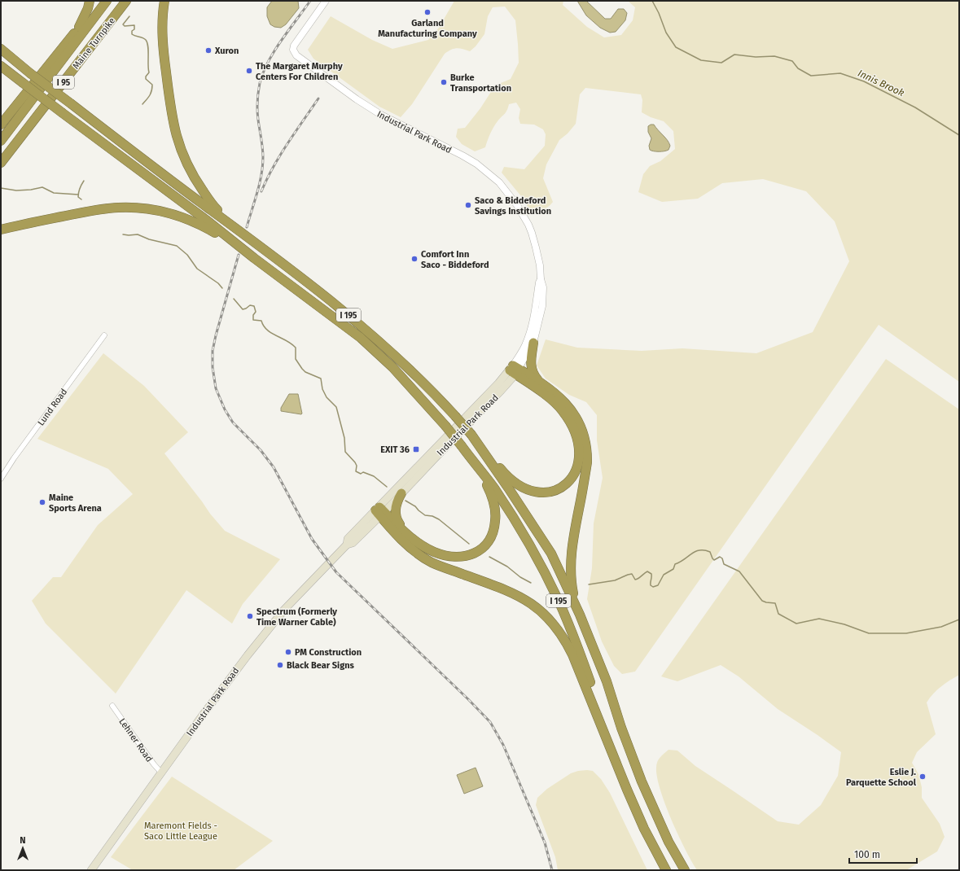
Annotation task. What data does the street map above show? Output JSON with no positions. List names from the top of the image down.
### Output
{
  "streets": {
    "highway": ["Maine Turnpike", "I 95", "I 195"],
    "main road": ["Industrial Park Road"],
    "street": ["Lund Road", "Lehner Road"]
  },
  "crossings": [
    ["Industrial Park Road", "Lehner Road"]
  ],
  "water": ["Innis Brook"],
  "parks": ["Maremont Fields - Saco Little League"],
  "places": {
    "other": [
      "Garland Manufacturing Company",
      "Xuron",
      "The Margaret Murphy Centers For Children",
      "Burke Transportation",
      "Saco & Biddeford Savings Institution",
      "Comfort Inn Saco - Biddeford",
      "Maine Sports Arena",
      "Spectrum (Formerly Time Warner Cable)",
      "PM Construction",
      "Black Bear Signs",
      "Eslie J. Parquette School"
    ],
    "transit": ["EXIT 36"]
  },
  "scale_bar": "100 m",
  "north": "top"
}
